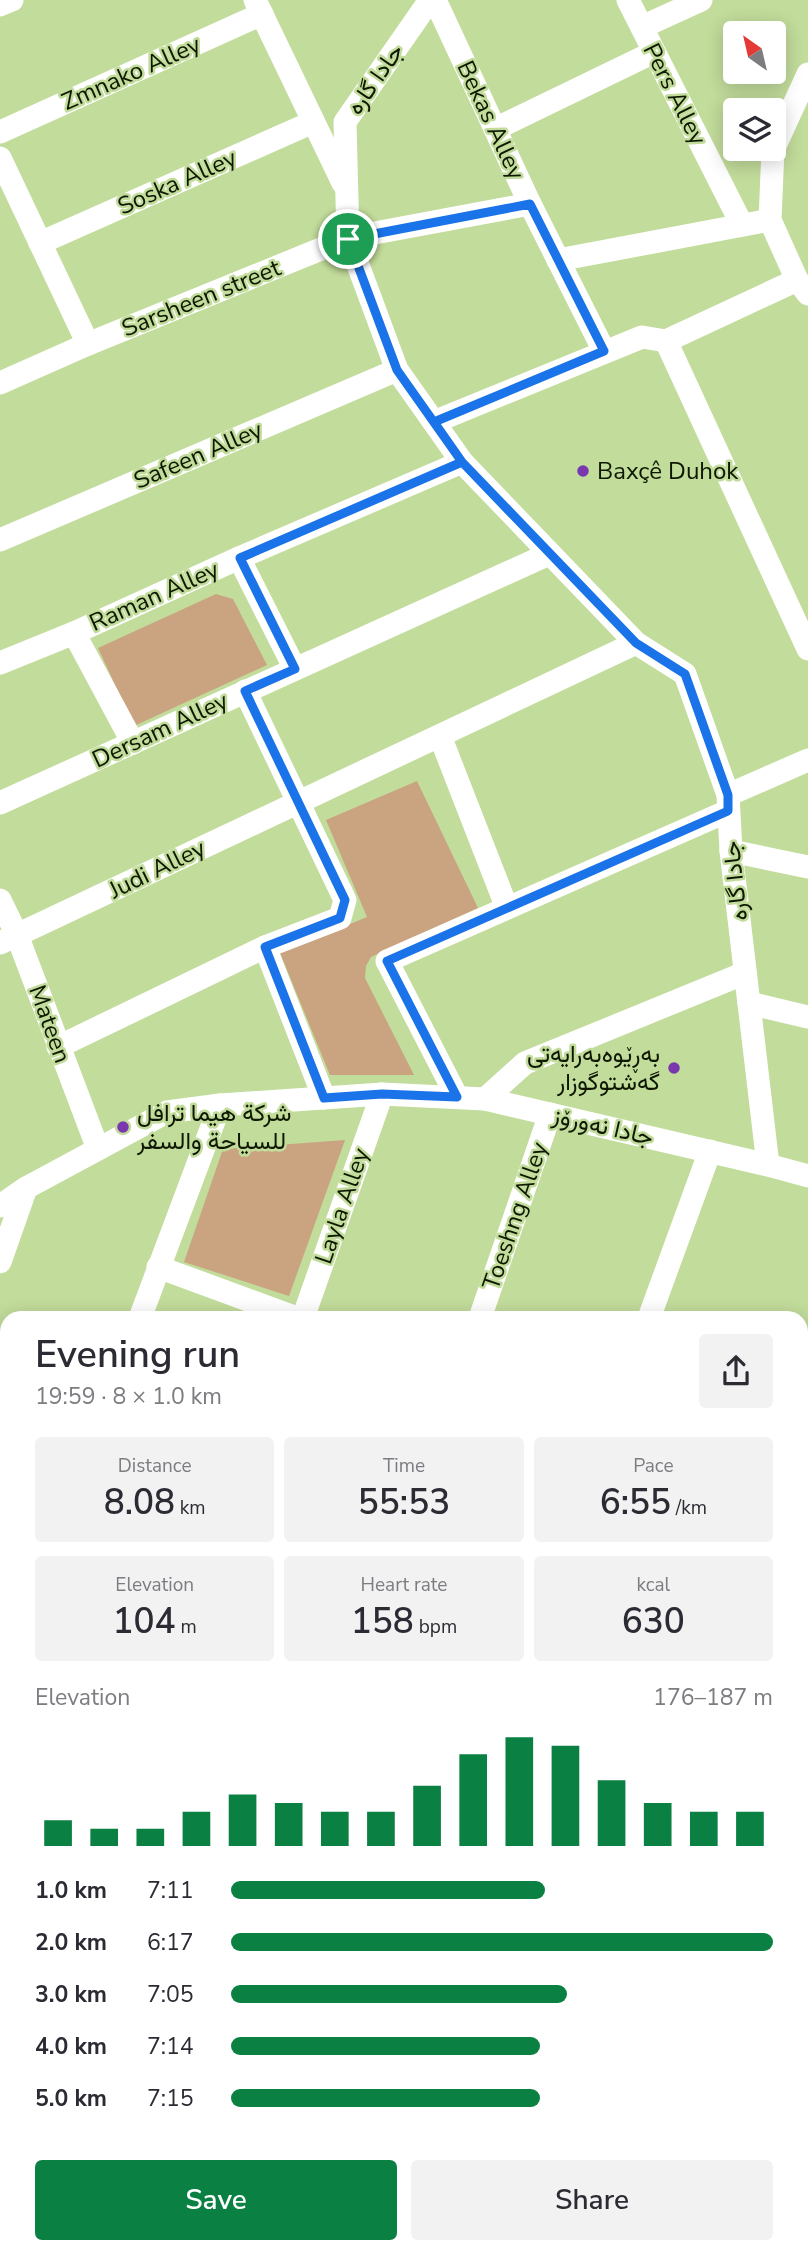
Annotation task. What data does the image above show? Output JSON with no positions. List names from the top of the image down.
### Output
{
  "streets": {
    "street": [
      "Zmnako Alley",
      "جادا گارە",
      "Pers Alley",
      "Bekas Alley",
      "Soska Alley",
      "Sarsheen street",
      "Safeen Alley",
      "Raman Alley",
      "Dersam Alley",
      "Judi Alley",
      "Mateen",
      "جادا نەورۆز",
      "Layla Alley",
      "Toeshng Alley"
    ]
  },
  "crossings": [
    ["جادا گارە", "Bekas Alley"],
    ["جادا گارە", "Sarsheen street"],
    ["جادا گارە", "Safeen Alley"],
    ["جادا گارە", "Raman Alley"],
    ["جادا گارە", "Dersam Alley"],
    ["جادا گارە", "Judi Alley"],
    ["جادا گارە", "جادا نەورۆز"],
    ["Bekas Alley", "Sarsheen street"],
    ["Judi Alley", "Mateen"],
    ["Mateen", "جادا نەورۆز"],
    ["جادا نەورۆز", "Layla Alley"],
    ["جادا نەورۆز", "Toeshng Alley"]
  ],
  "places": ["Baxçê Duhok", "بەڕێوەبەرایەتی گەشتوگوزار", "شركة هيما ترافل للسياحة والسفر"],
  "north": "top left",
  "page": {
    "heading": ["Evening run", "19:59 · 8 × 1.0 km"],
    "stats": [
      ["Distance", "8.08 km"],
      ["Time", "55:53"],
      ["Pace", "6:55 /km"],
      ["Elevation", "104 m"],
      ["Heart rate", "158 bpm"],
      ["kcal", "630"]
    ],
    "chart": ["Elevation", "176–187 m"],
    "list": [
      {
        "name": "1.0 km",
        "note": "7:11"
      },
      {
        "name": "2.0 km",
        "note": "6:17"
      },
      {
        "name": "3.0 km",
        "note": "7:05"
      },
      {
        "name": "4.0 km",
        "note": "7:14"
      },
      {
        "name": "5.0 km",
        "note": "7:15"
      }
    ],
    "buttons": ["Save", "Share"]
  }
}
